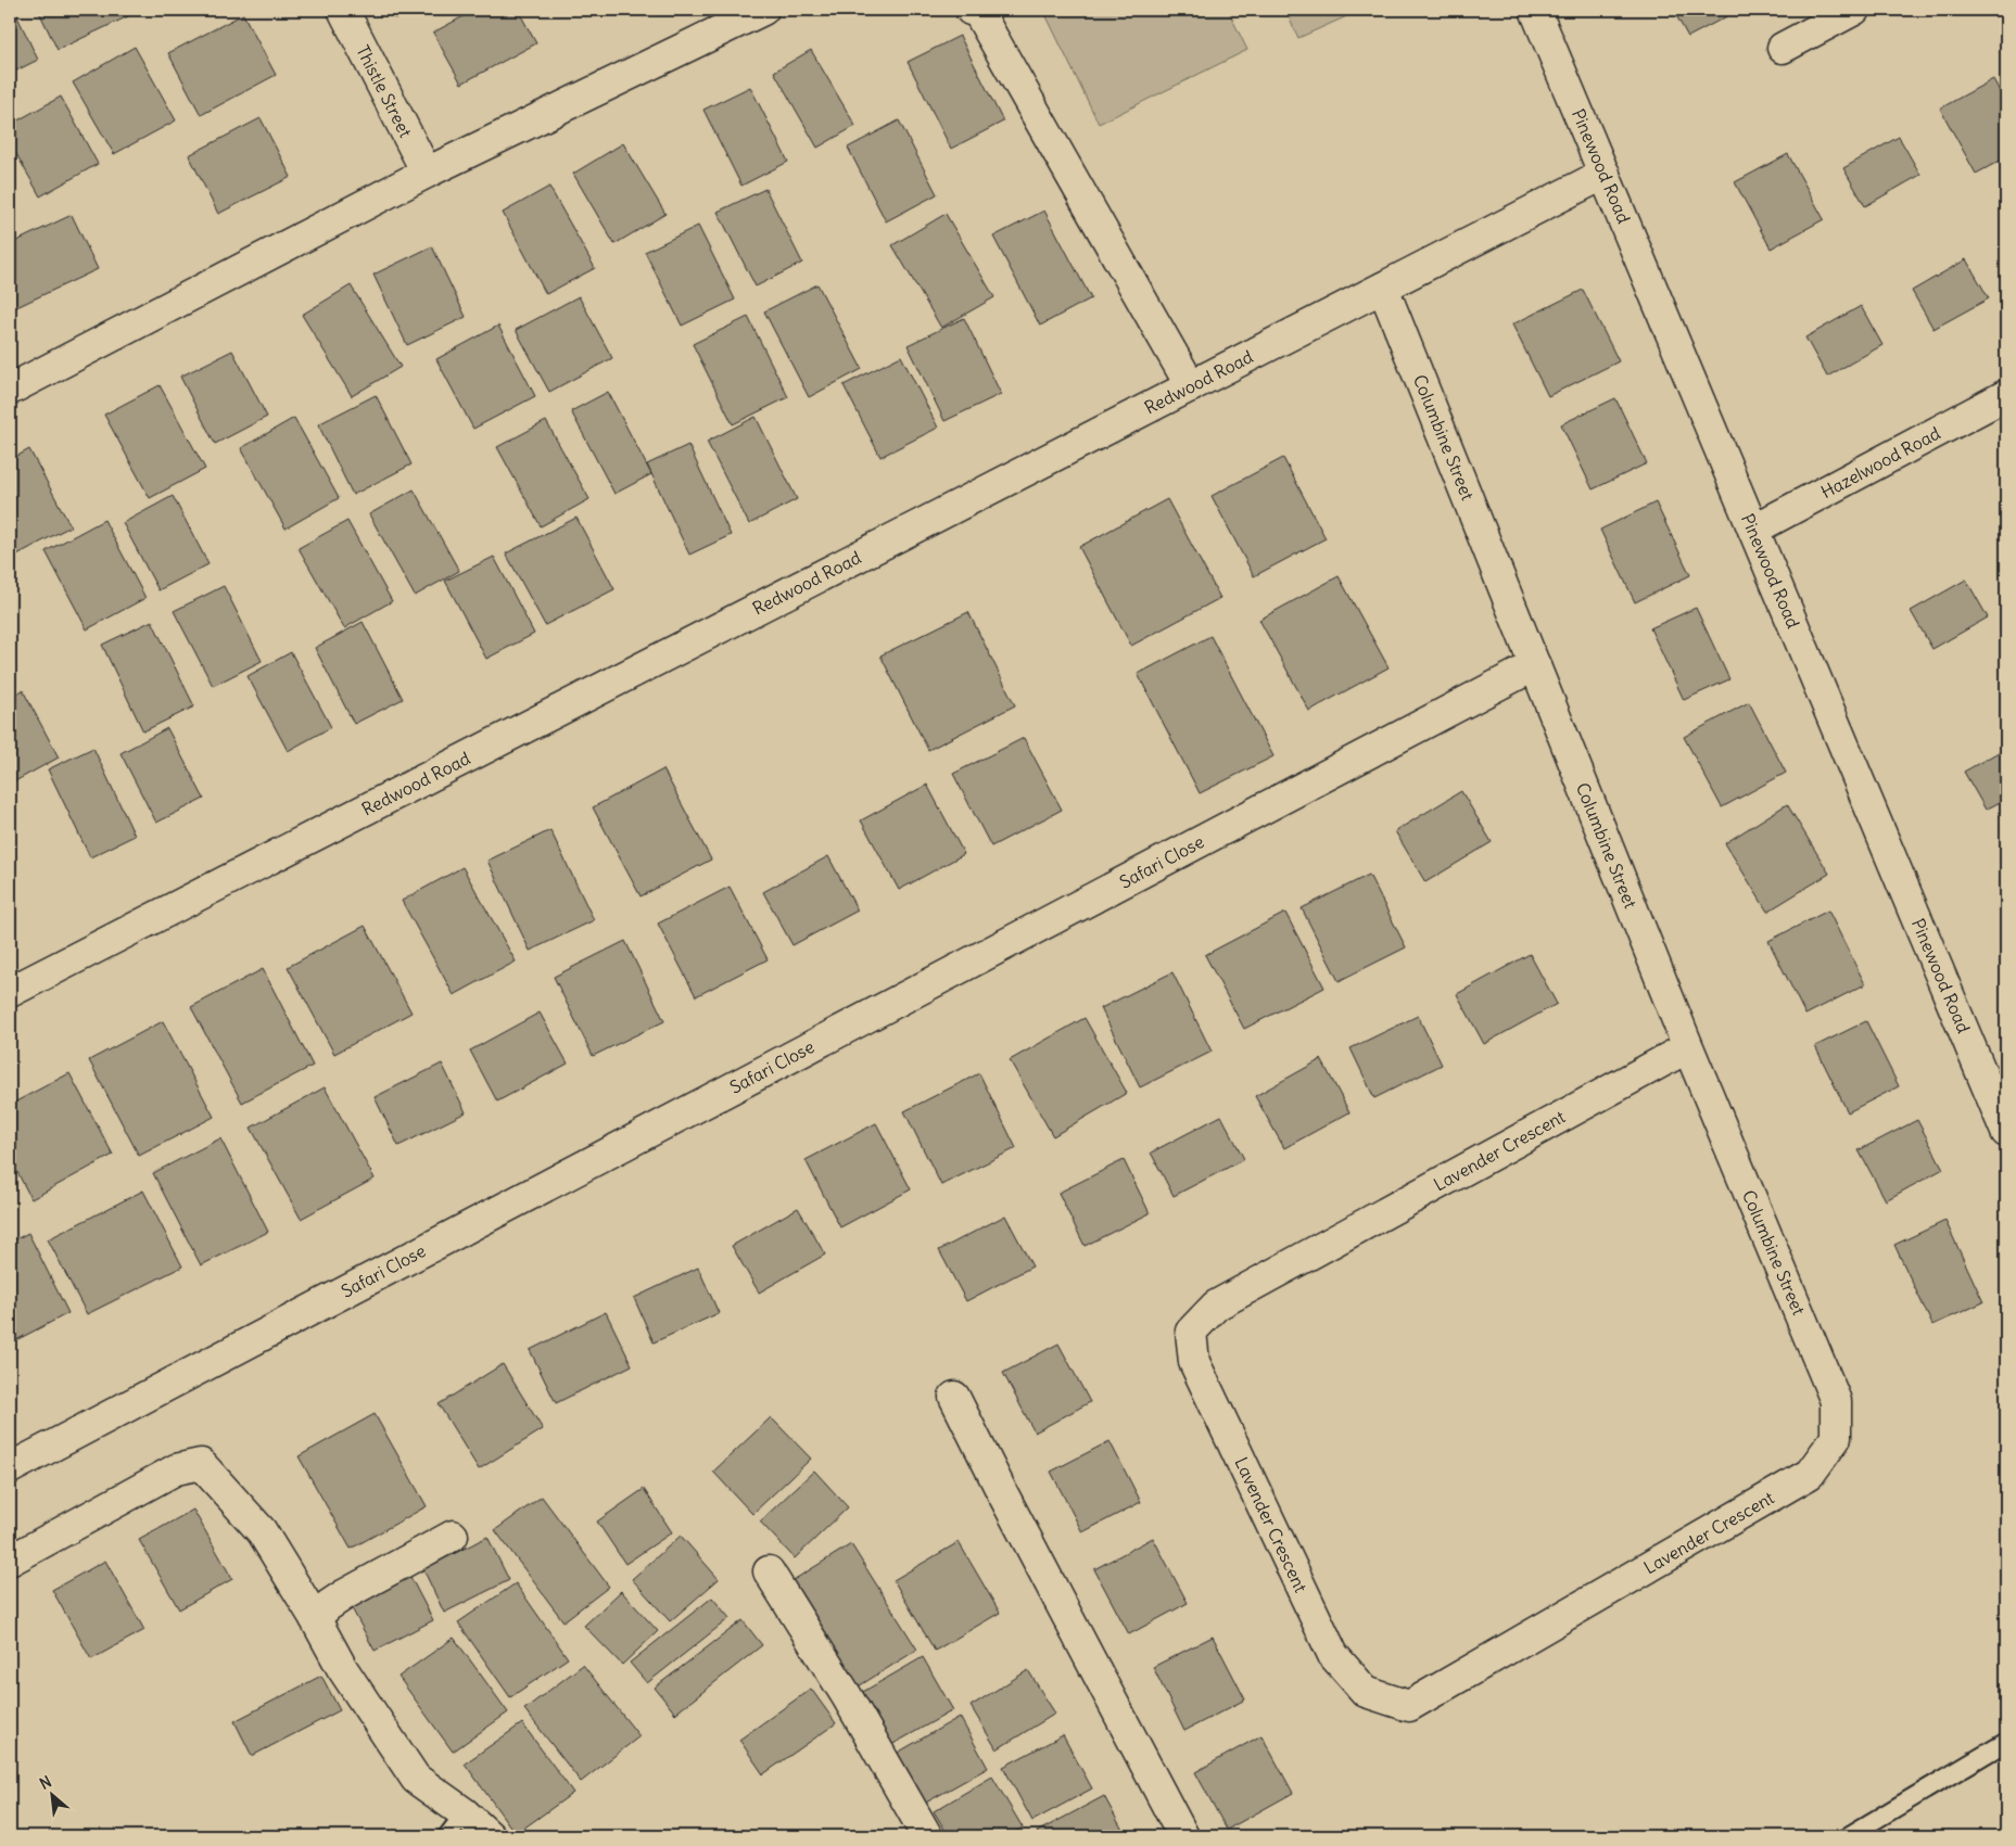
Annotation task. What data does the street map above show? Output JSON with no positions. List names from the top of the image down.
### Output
{
  "streets": {
    "street": [
      "Thistle Street",
      "Pinewood Road",
      "Redwood Road",
      "Columbine Street",
      "Hazelwood Road",
      "Safari Close",
      "Lavender Crescent"
    ]
  },
  "crossings": [
    ["Pinewood Road", "Redwood Road"],
    ["Pinewood Road", "Hazelwood Road"],
    ["Redwood Road", "Columbine Street"],
    ["Columbine Street", "Safari Close"],
    ["Columbine Street", "Lavender Crescent"]
  ],
  "north": "top left"
}
